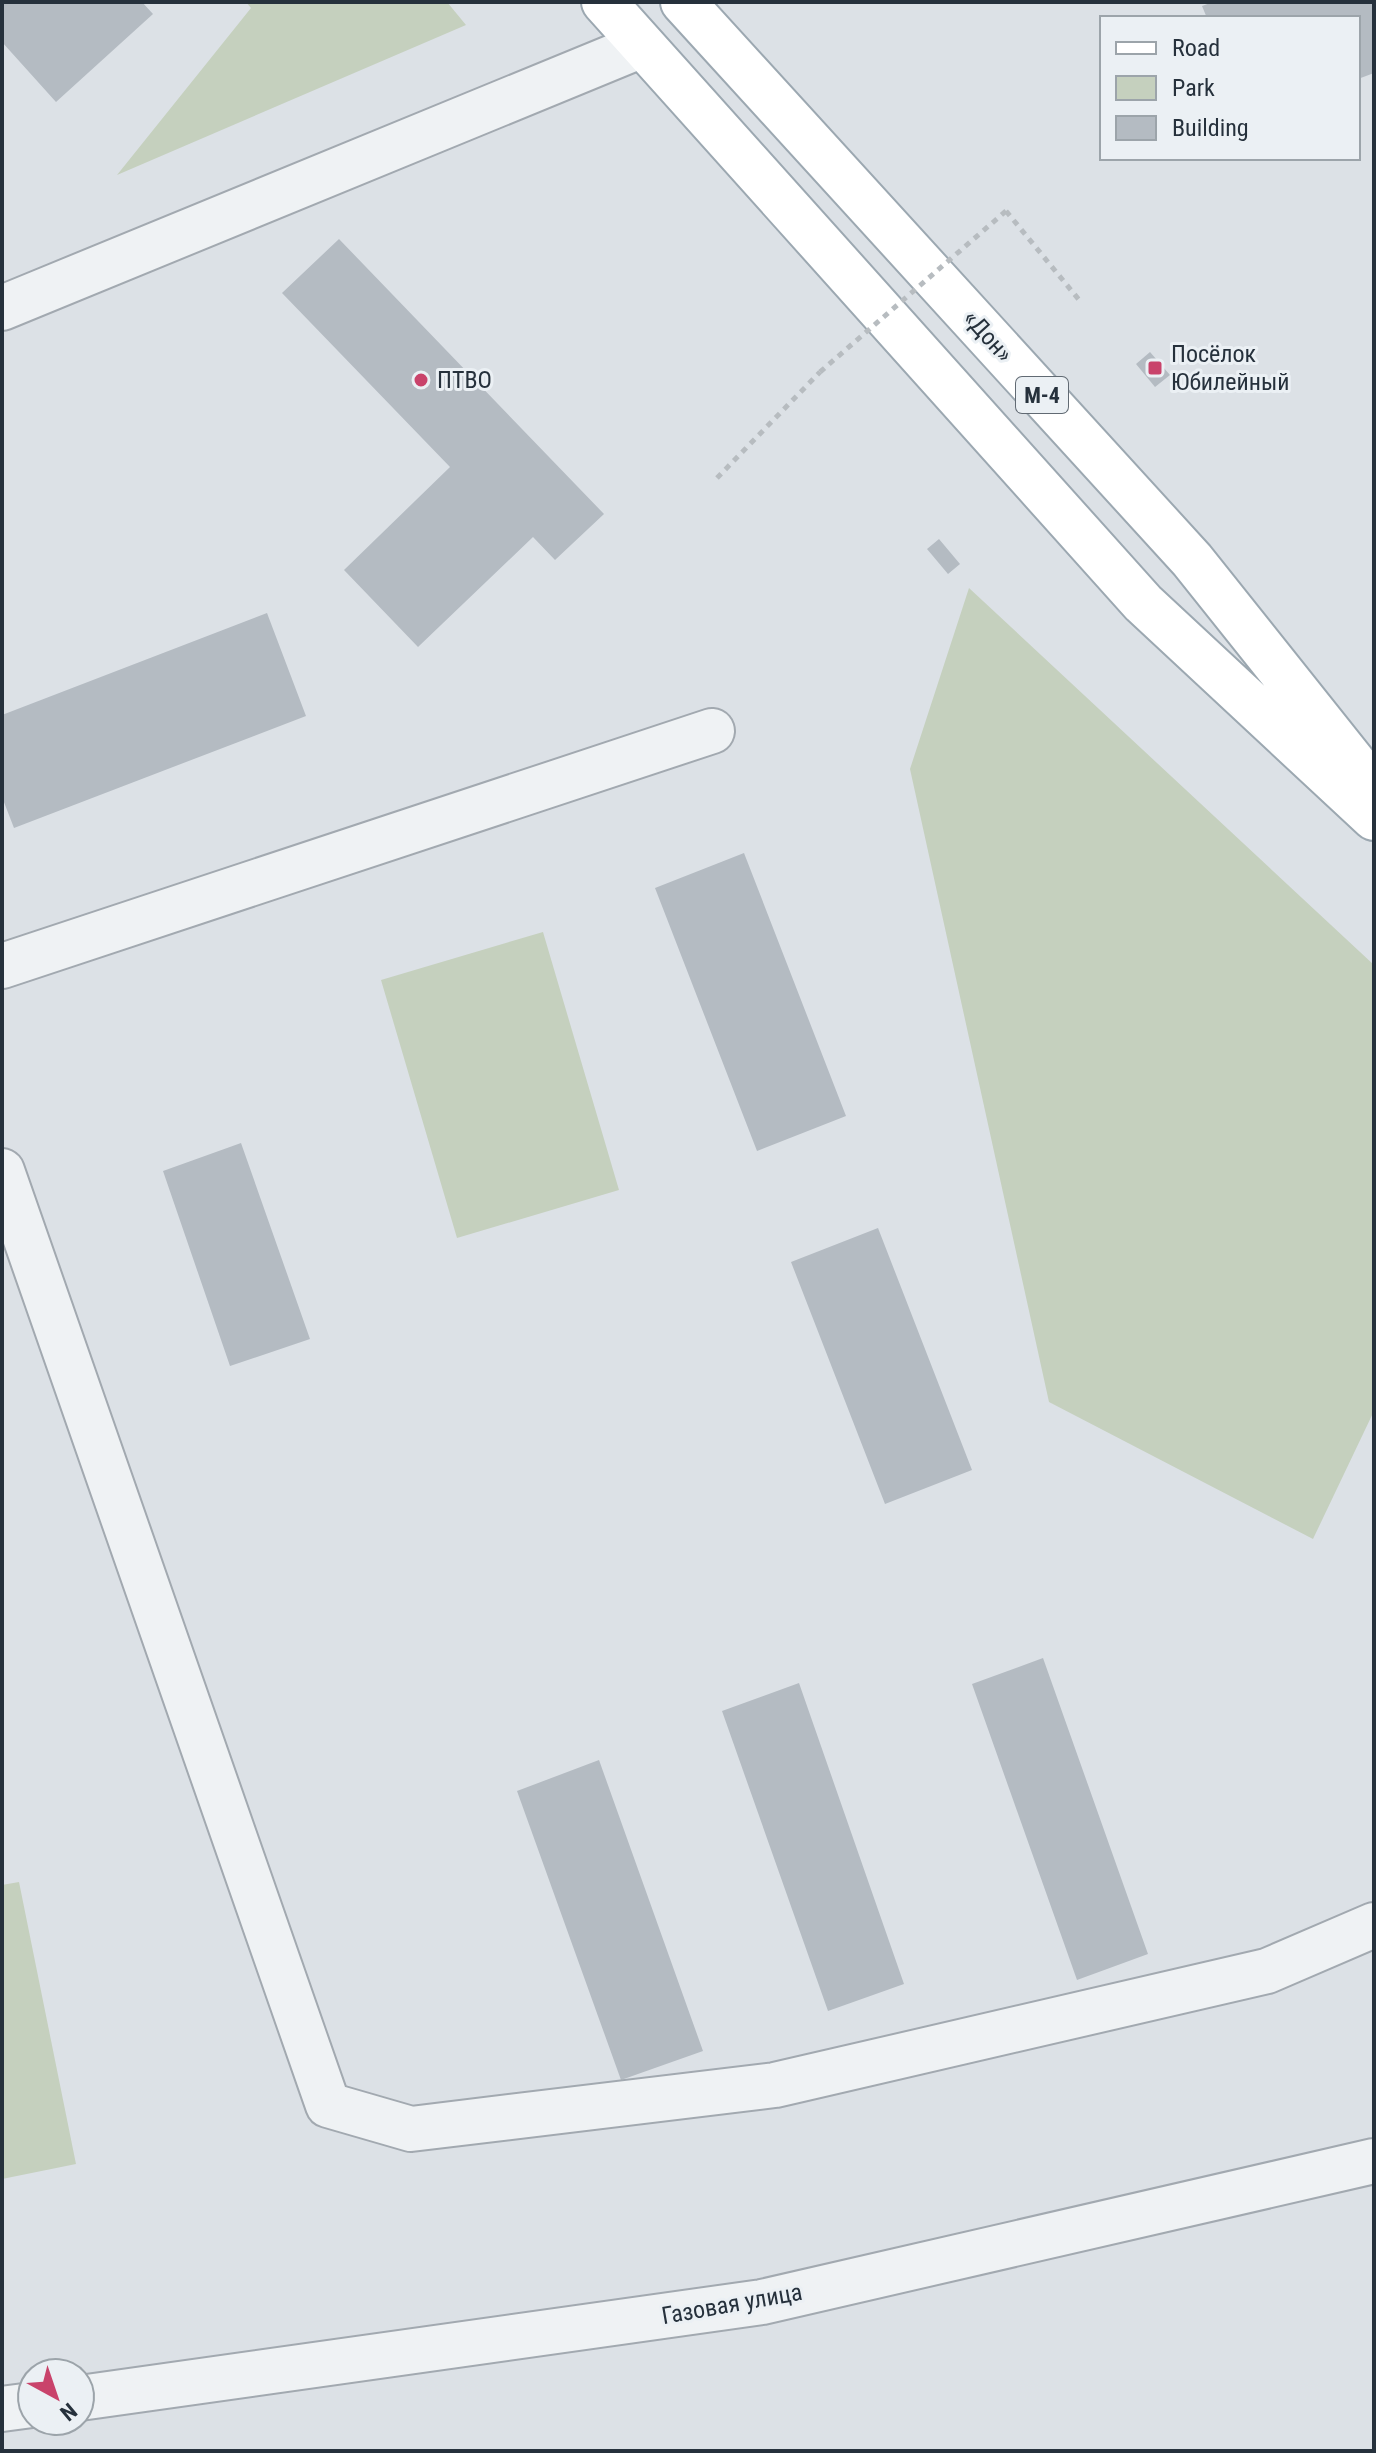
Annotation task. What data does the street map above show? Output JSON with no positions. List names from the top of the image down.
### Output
{
  "streets": {
    "main road": ["«Дон»", "М-4"],
    "street": ["Газовая улица"]
  },
  "places": {
    "transit": ["Посёлок Юбилейный"],
    "other": ["ПТВО"]
  },
  "legend": ["Road", "Park", "Building"],
  "north": "bottom right"
}
